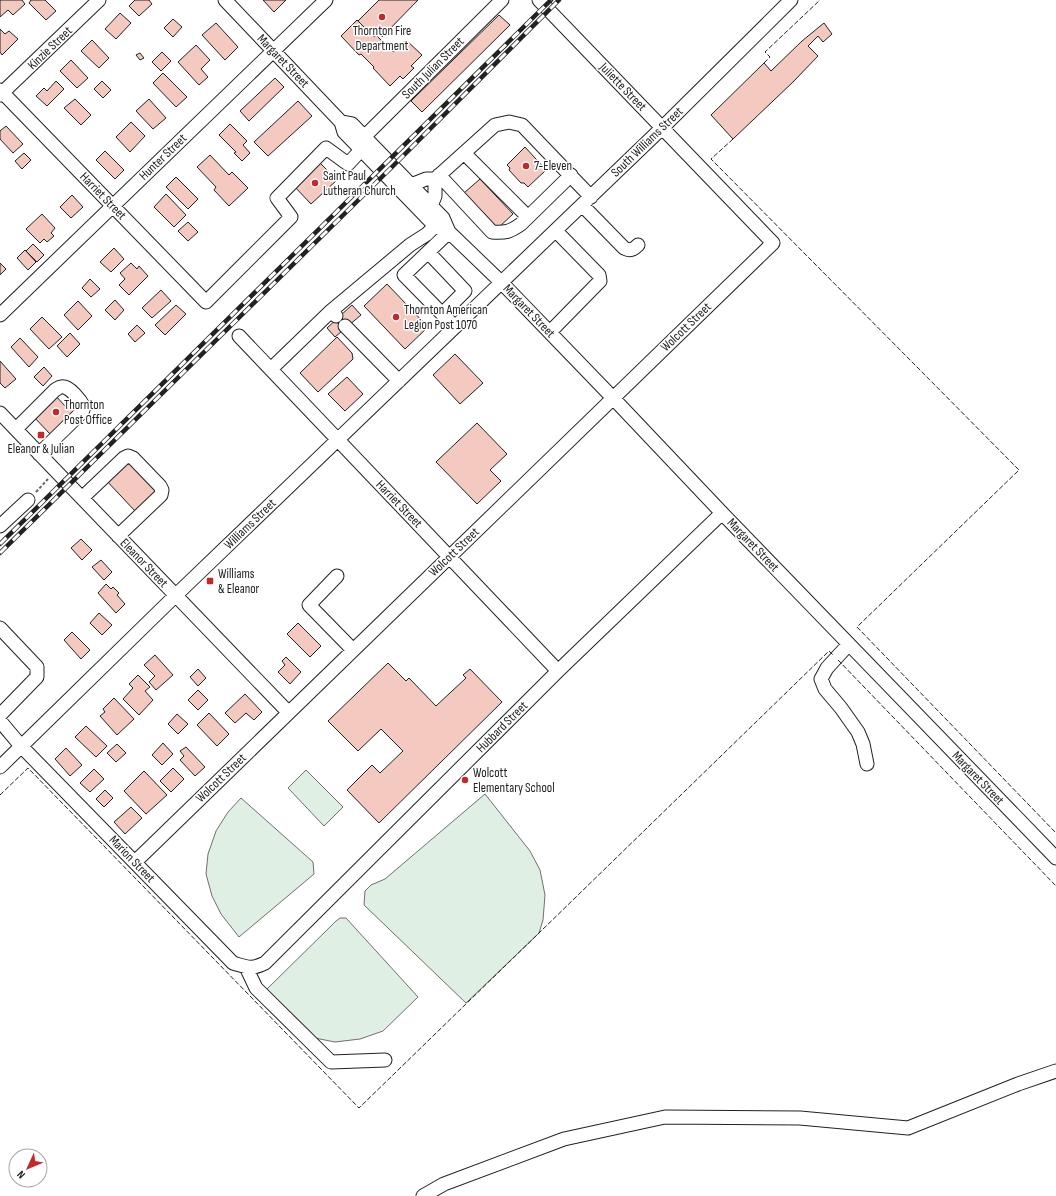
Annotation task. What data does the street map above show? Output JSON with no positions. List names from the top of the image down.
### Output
{
  "streets": {
    "street": [
      "Kinzie Street",
      "Margaret Street",
      "South Julian Street",
      "Juliette Street",
      "South Williams Street",
      "Hunter Street",
      "Harriet Street",
      "Wolcott Street",
      "Williams Street",
      "Eleanor Street",
      "Hubbard Street",
      "Marion Street"
    ]
  },
  "crossings": [
    ["Kinzie Street", "Harriet Street"],
    ["Margaret Street", "South Julian Street"],
    ["Margaret Street", "South Williams Street"],
    ["Margaret Street", "Hunter Street"],
    ["Margaret Street", "Harriet Street"],
    ["Margaret Street", "Wolcott Street"],
    ["Margaret Street", "Williams Street"],
    ["Margaret Street", "Hubbard Street"],
    ["Juliette Street", "South Williams Street"],
    ["Juliette Street", "Wolcott Street"],
    ["South Williams Street", "Williams Street"],
    ["Hunter Street", "Harriet Street"],
    ["Harriet Street", "Wolcott Street"],
    ["Harriet Street", "Williams Street"],
    ["Harriet Street", "Hubbard Street"],
    ["Wolcott Street", "Eleanor Street"],
    ["Wolcott Street", "Marion Street"],
    ["Williams Street", "Eleanor Street"],
    ["Williams Street", "Marion Street"],
    ["Hubbard Street", "Marion Street"]
  ],
  "places": {
    "other": [
      "Thornton Fire Department",
      "7-Eleven",
      "Saint Paul Lutheran Church",
      "Thornton American Legion Post 1070",
      "Thornton Post Office",
      "Wolcott Elementary School"
    ],
    "transit": ["Eleanor & Julian", "Williams & Eleanor"]
  },
  "north": "bottom left"
}
